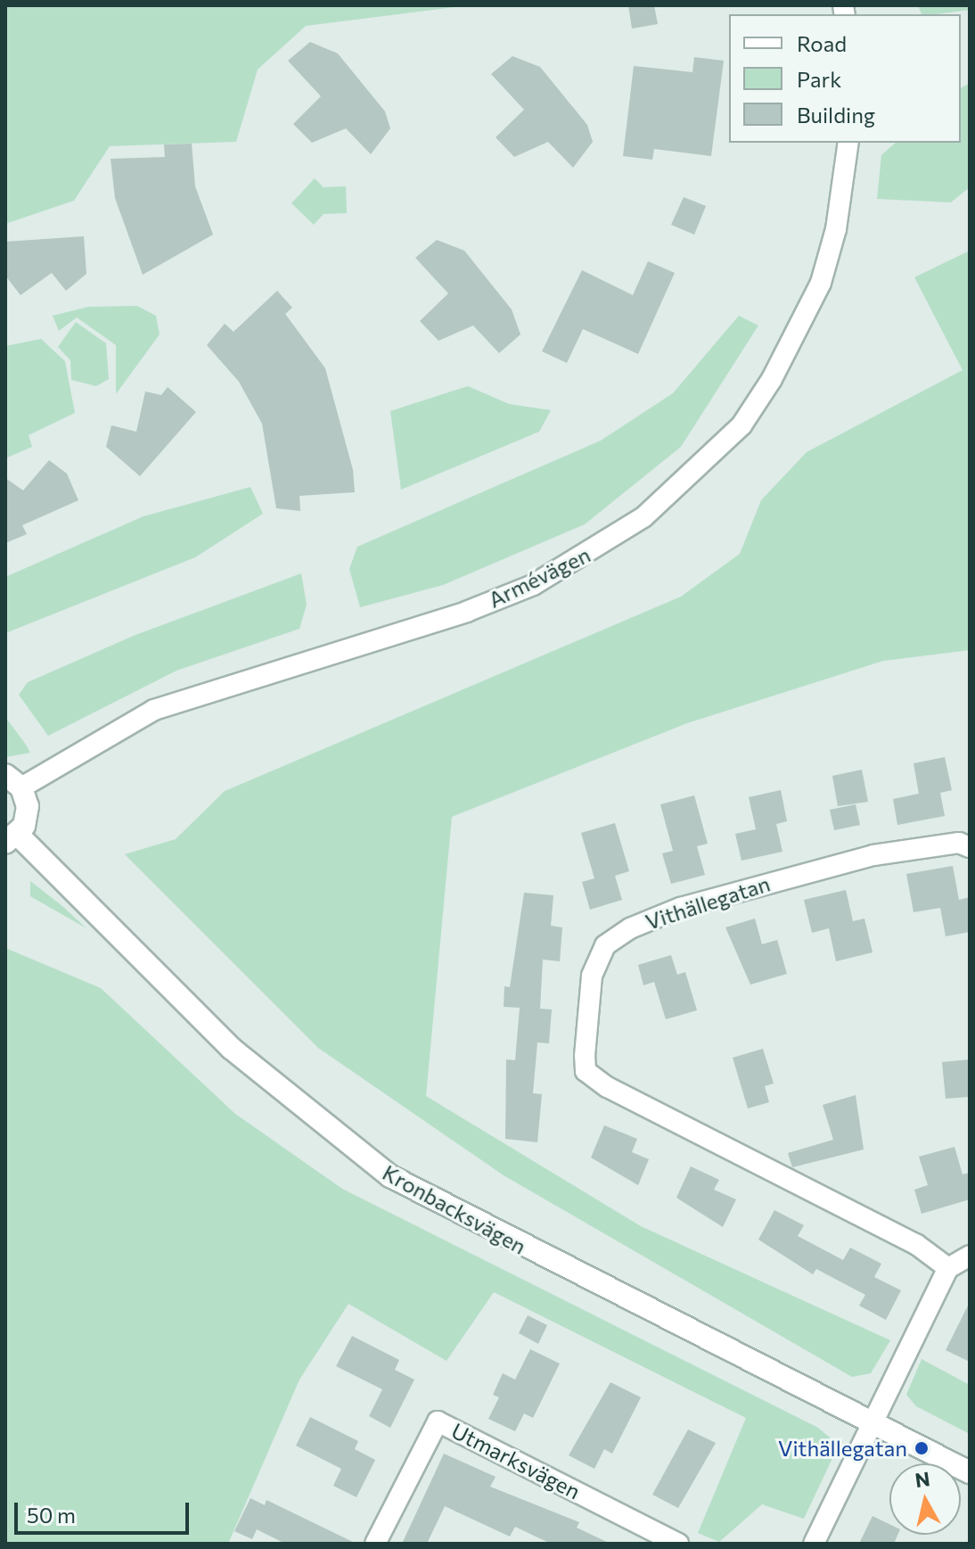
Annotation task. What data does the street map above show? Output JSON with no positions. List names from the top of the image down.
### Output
{
  "streets": {
    "street": [
      "Armévägen",
      "Vithällegatan",
      "Kronbacksvägen",
      "Utmarksvägen"
    ]
  },
  "places": ["Vithällegatan"],
  "legend": ["Road", "Park", "Building"],
  "scale_bar": "50 m",
  "north": "top"
}
